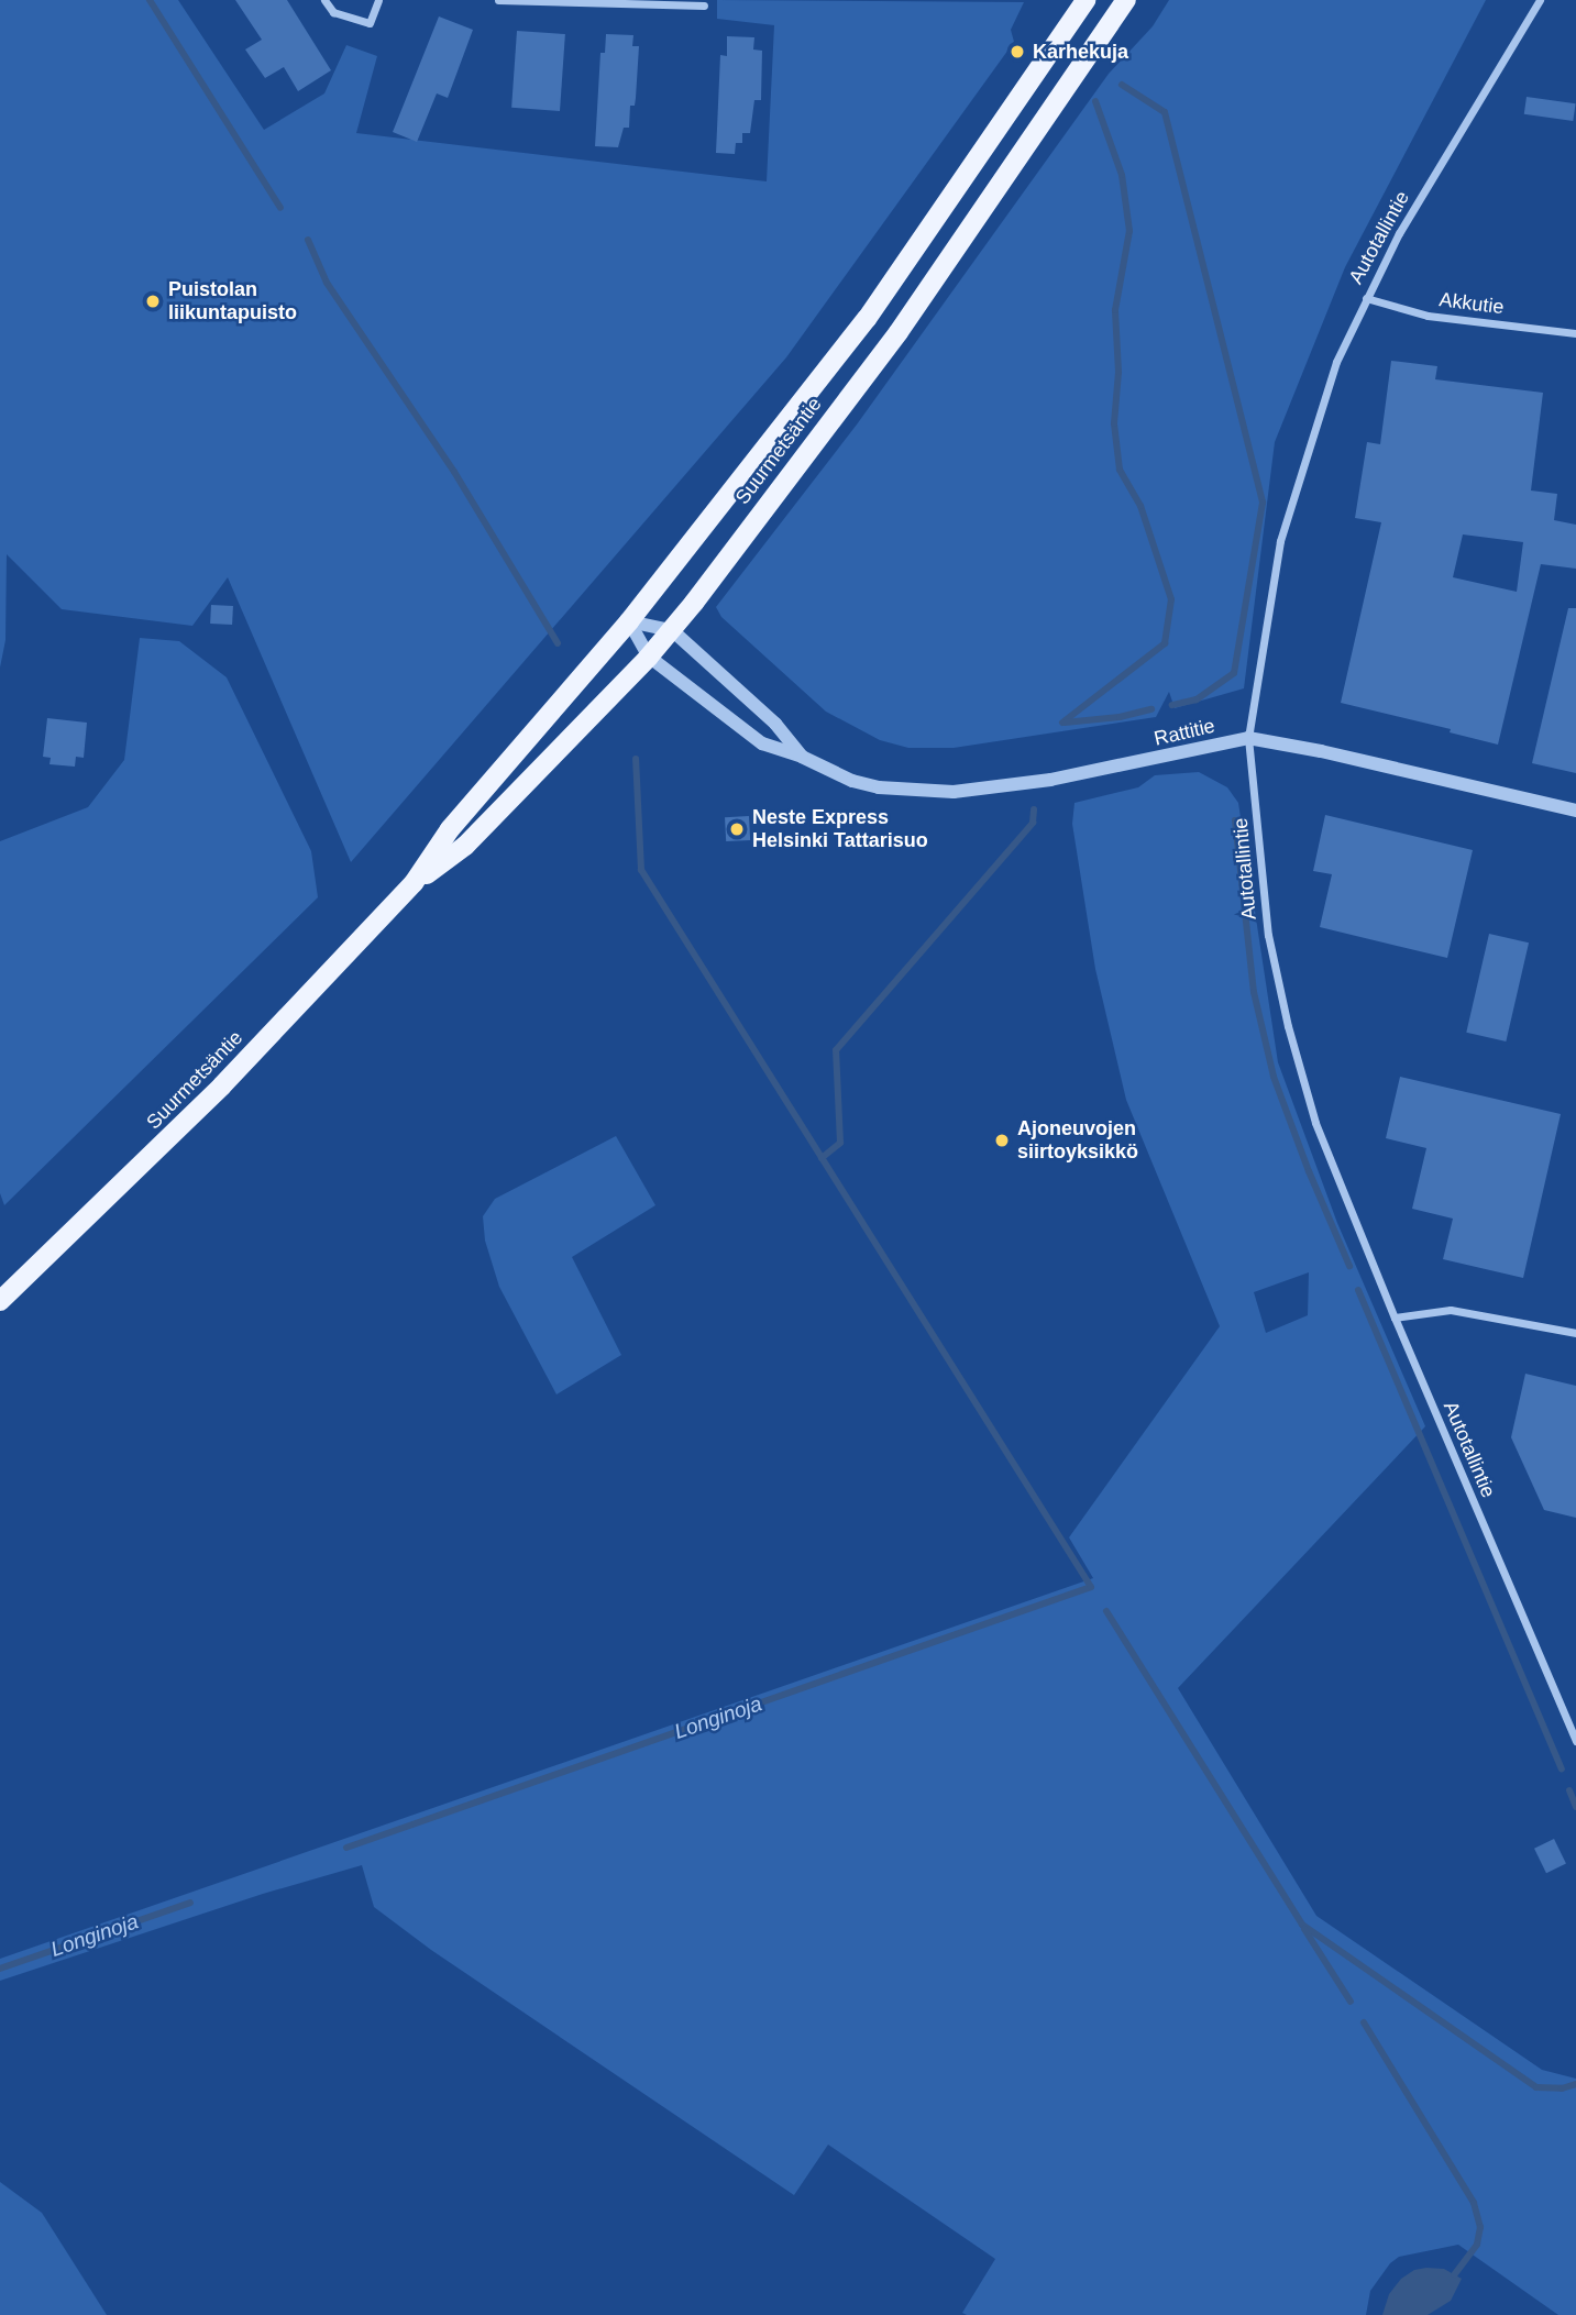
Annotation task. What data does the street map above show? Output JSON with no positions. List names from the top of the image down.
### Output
{
  "streets": {
    "main road": ["Suurmetsäntie"],
    "street": ["Autotallintie", "Akkutie", "Rattitie"]
  },
  "crossings": [
    ["Autotallintie", "Akkutie"],
    ["Autotallintie", "Rattitie"],
    ["Suurmetsäntie", "Rattitie"]
  ],
  "water": ["Longinoja"],
  "places": [
    "Karhekuja",
    "Puistolan liikuntapuisto",
    "Neste Express Helsinki Tattarisuo",
    "Ajoneuvojen siirtoyksikkö"
  ]
}
